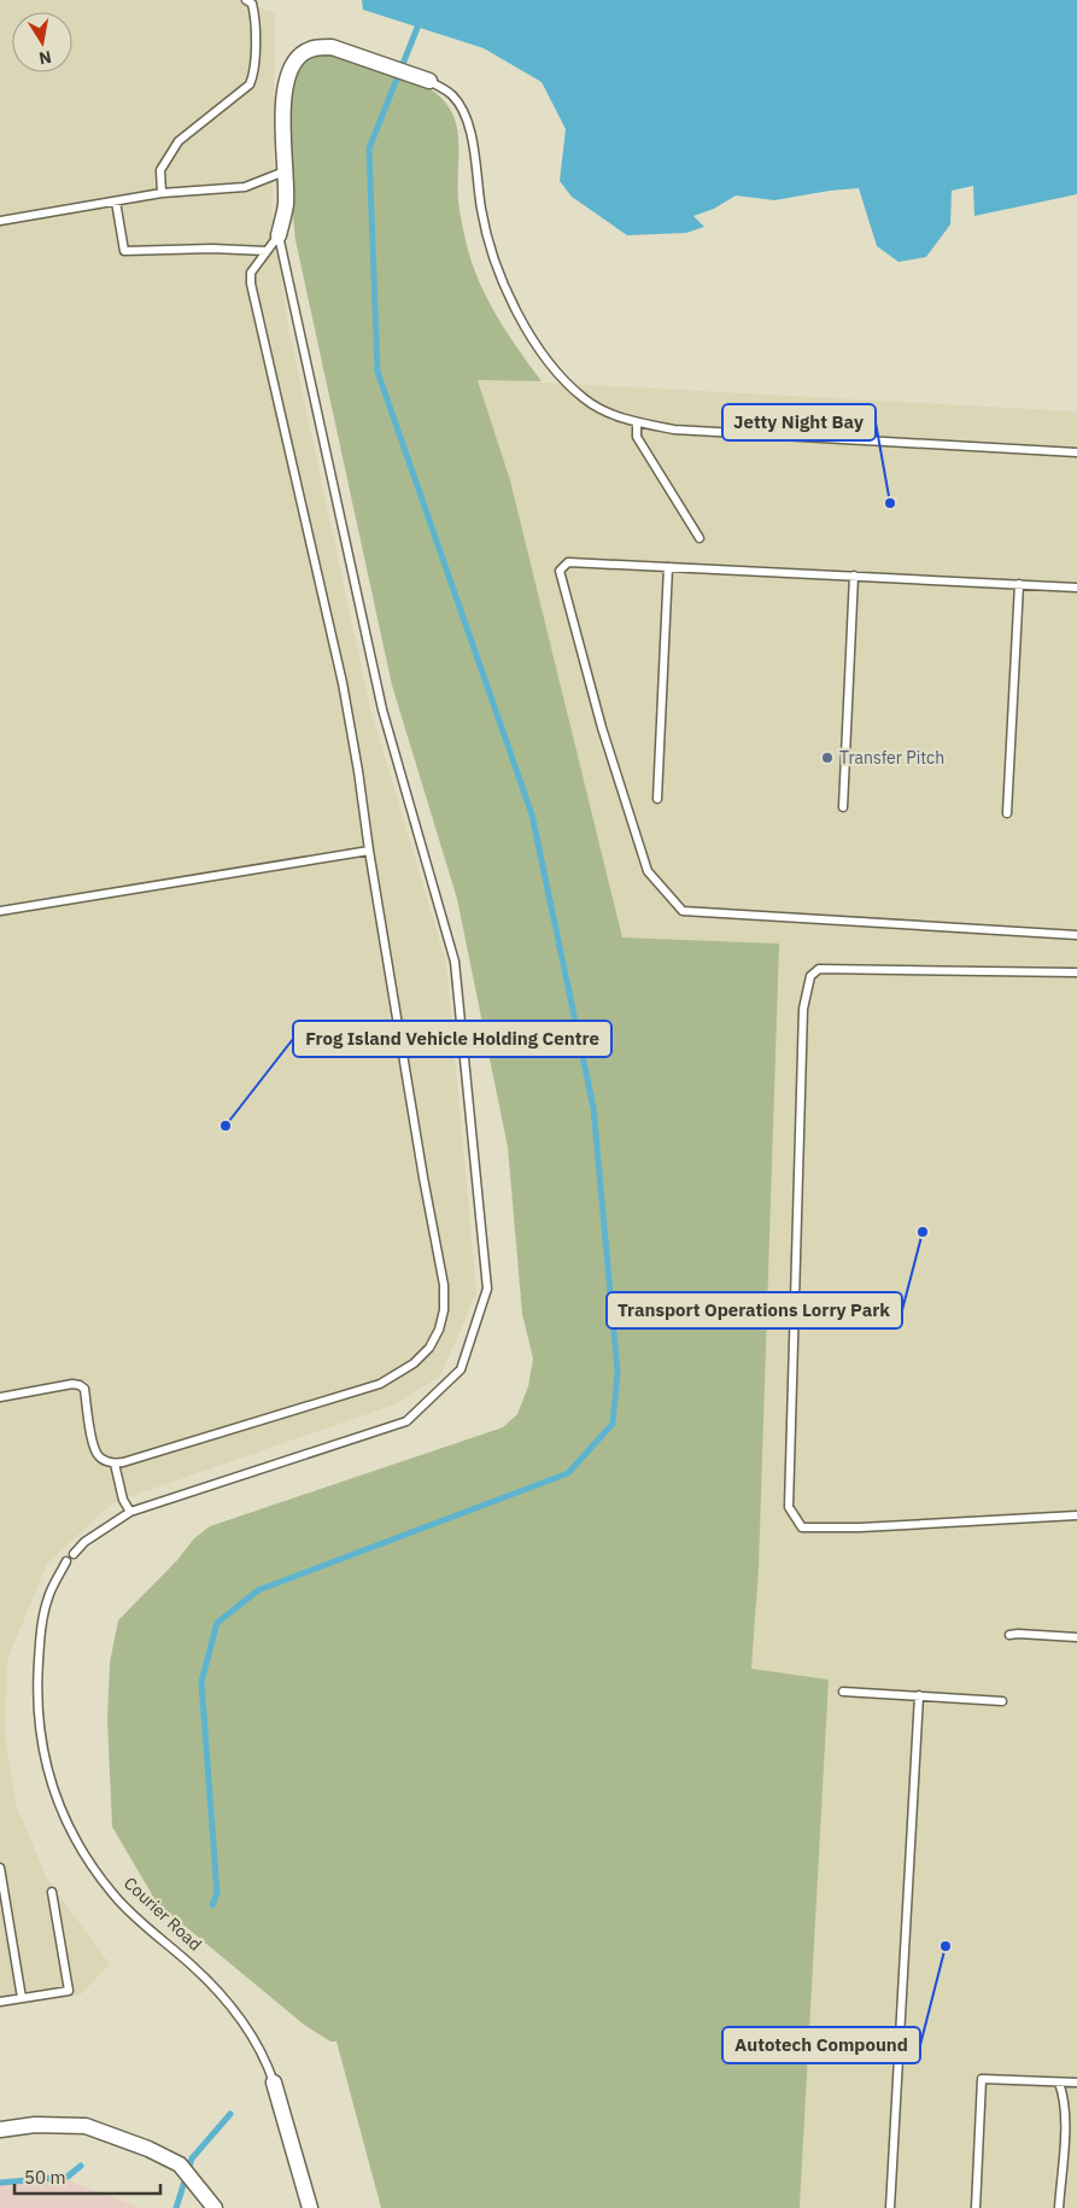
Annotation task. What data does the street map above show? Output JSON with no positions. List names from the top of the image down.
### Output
{
  "streets": {
    "street": ["Courier Road"]
  },
  "places": [
    "Jetty Night Bay",
    "Transfer Pitch",
    "Frog Island Vehicle Holding Centre",
    "Transport Operations Lorry Park",
    "Autotech Compound"
  ],
  "scale_bar": "50 m",
  "north": "bottom"
}
